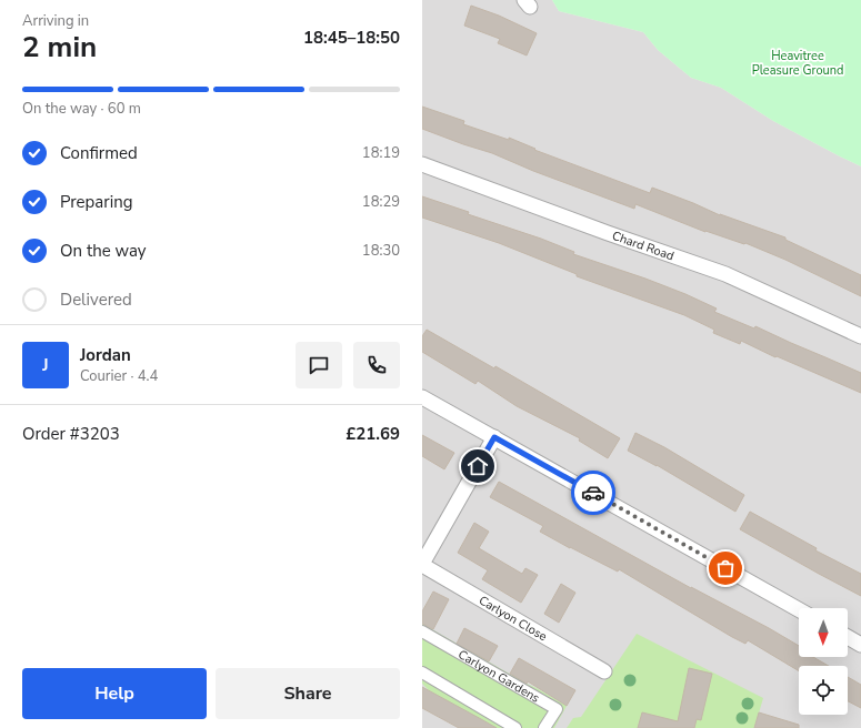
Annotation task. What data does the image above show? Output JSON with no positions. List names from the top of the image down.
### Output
{
  "streets": {
    "street": ["Chard Road", "Carlyon Close", "Carlyon Gardens"]
  },
  "parks": ["Heavitree Pleasure Ground"],
  "north": "bottom",
  "page": {
    "heading": ["2 min", "Arriving in", "18:45–18:50"],
    "panel": [
      "Jordan",
      "Courier · 4.4",
      "Order #3203",
      "£21.69"
    ],
    "bar": "On the way · 60 m",
    "list": [
      ["Confirmed", "18:19"],
      ["Preparing", "18:29"],
      ["On the way", "18:30"],
      "Delivered"
    ],
    "round": "J",
    "buttons": ["Help", "Share"]
  }
}
